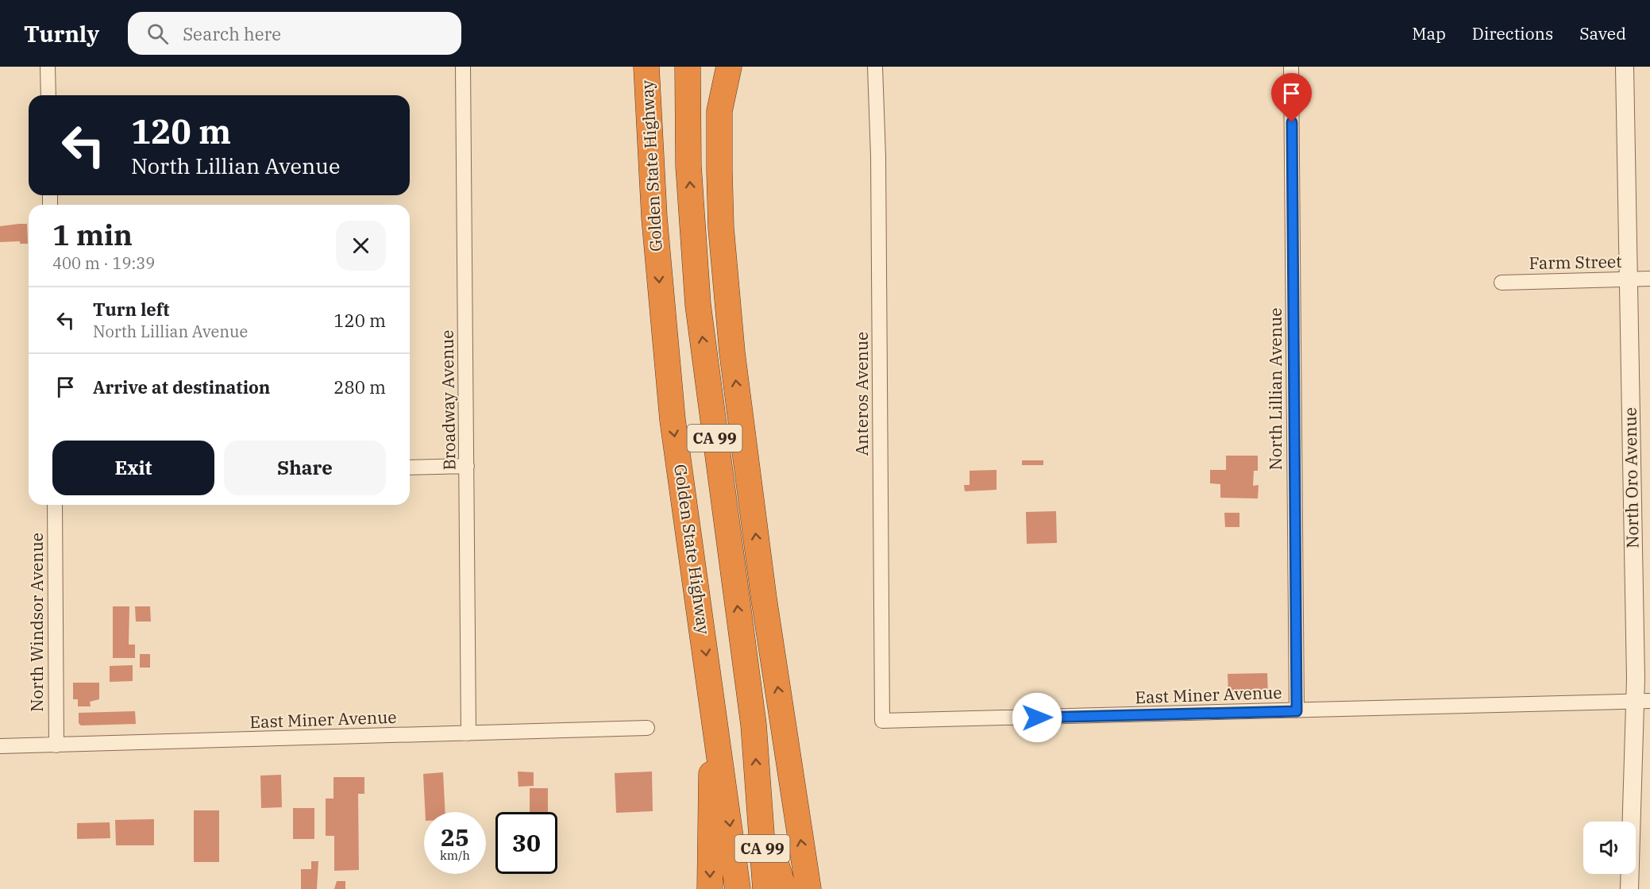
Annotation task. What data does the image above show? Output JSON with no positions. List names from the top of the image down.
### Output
{
  "streets": {
    "highway": ["Golden State Highway", "CA 99"],
    "street": [
      "Farm Street",
      "North Lillian Avenue",
      "Anteros Avenue",
      "Broadway Avenue",
      "North Oro Avenue",
      "North Windsor Avenue",
      "East Miner Avenue"
    ]
  },
  "crossings": [
    ["Farm Street", "North Oro Avenue"],
    ["North Lillian Avenue", "East Miner Avenue"],
    ["Anteros Avenue", "East Miner Avenue"],
    ["Broadway Avenue", "East Miner Avenue"],
    ["North Oro Avenue", "East Miner Avenue"],
    ["North Windsor Avenue", "East Miner Avenue"]
  ],
  "page": {
    "header": "Turnly",
    "search": "Search here",
    "nav": ["Map", "Directions", "Saved"],
    "turn": ["120 m", "North Lillian Avenue"],
    "heading": ["1 min", "400 m · 19:39"],
    "list": [
      {
        "name": "Turn left",
        "note": "North Lillian Avenue",
        "value": "120 m"
      },
      {
        "name": "Arrive at destination",
        "value": "280 m"
      }
    ],
    "buttons": ["Exit", "Share"],
    "speed": "25 km/h",
    "limit": "30"
  }
}
